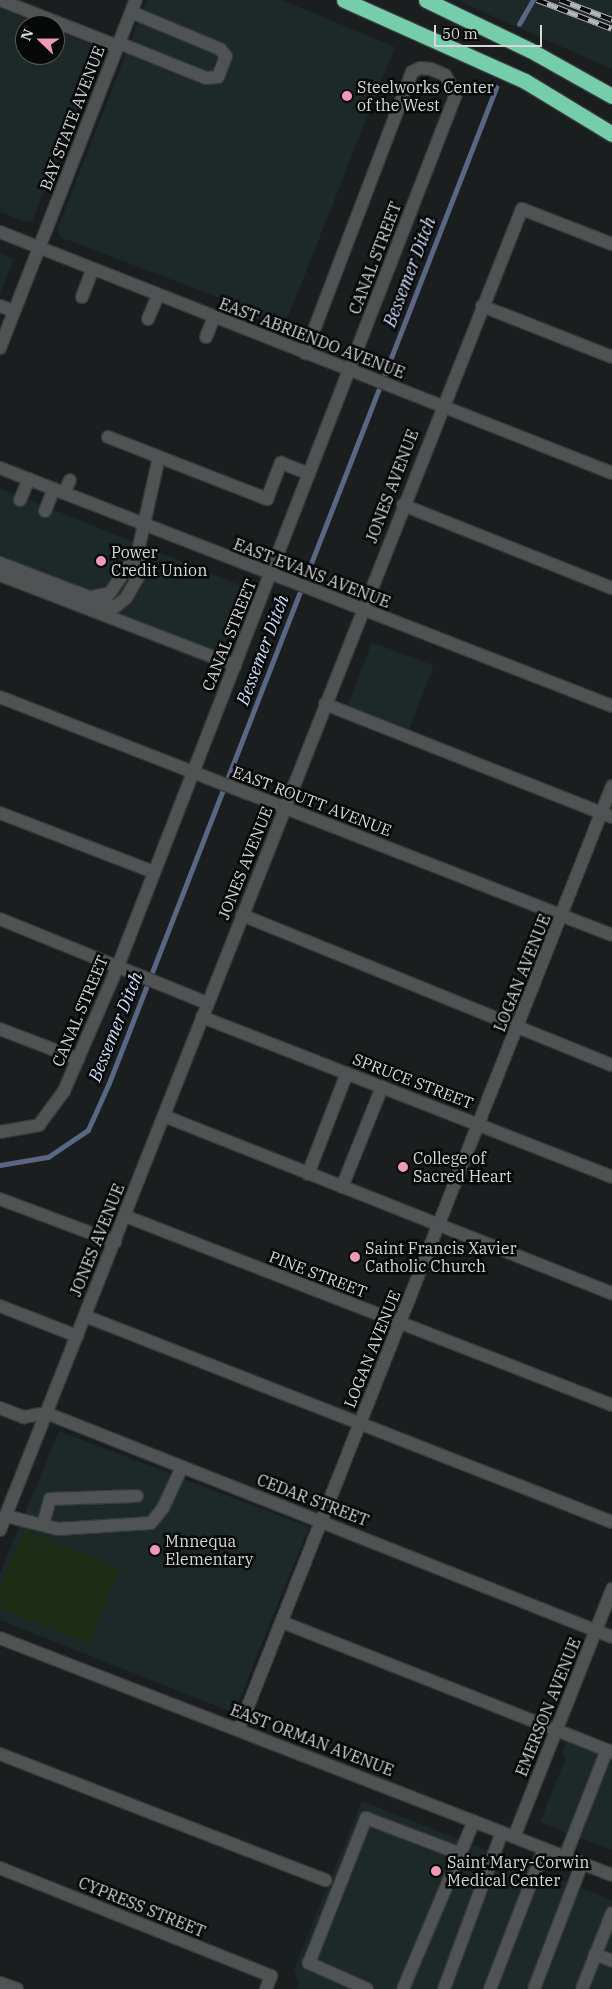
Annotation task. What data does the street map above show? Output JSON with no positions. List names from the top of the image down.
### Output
{
  "streets": {
    "street": [
      "BAY STATE AVENUE",
      "CANAL STREET",
      "EAST ABRIENDO AVENUE",
      "JONES AVENUE",
      "EAST EVANS AVENUE",
      "EAST ROUTT AVENUE",
      "LOGAN AVENUE",
      "SPRUCE STREET",
      "PINE STREET",
      "CEDAR STREET",
      "EMERSON AVENUE",
      "EAST ORMAN AVENUE",
      "CYPRESS STREET"
    ]
  },
  "crossings": [
    ["BAY STATE AVENUE", "EAST ABRIENDO AVENUE"],
    ["CANAL STREET", "EAST ABRIENDO AVENUE"],
    ["CANAL STREET", "EAST EVANS AVENUE"],
    ["CANAL STREET", "EAST ROUTT AVENUE"],
    ["EAST ABRIENDO AVENUE", "JONES AVENUE"],
    ["JONES AVENUE", "EAST EVANS AVENUE"],
    ["JONES AVENUE", "EAST ROUTT AVENUE"],
    ["JONES AVENUE", "SPRUCE STREET"],
    ["JONES AVENUE", "PINE STREET"],
    ["JONES AVENUE", "CEDAR STREET"],
    ["EAST ROUTT AVENUE", "LOGAN AVENUE"],
    ["LOGAN AVENUE", "SPRUCE STREET"],
    ["LOGAN AVENUE", "PINE STREET"],
    ["LOGAN AVENUE", "CEDAR STREET"],
    ["LOGAN AVENUE", "EAST ORMAN AVENUE"],
    ["CEDAR STREET", "EMERSON AVENUE"],
    ["EMERSON AVENUE", "EAST ORMAN AVENUE"]
  ],
  "water": ["Bessemer Ditch"],
  "places": [
    "Steelworks Center of the West",
    "Power Credit Union",
    "College of Sacred Heart",
    "Saint Francis Xavier Catholic Church",
    "Mnnequa Elementary",
    "Saint Mary-Corwin Medical Center"
  ],
  "scale_bar": "50 m",
  "north": "left"
}
